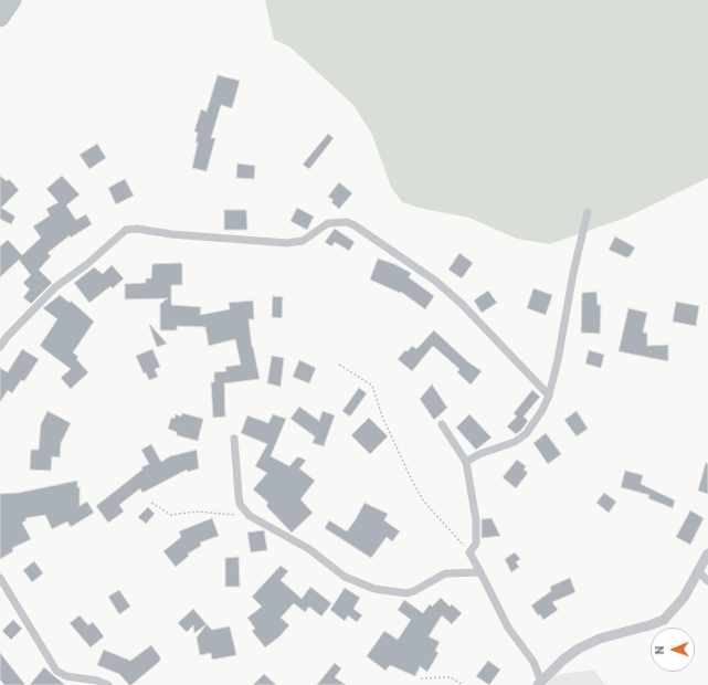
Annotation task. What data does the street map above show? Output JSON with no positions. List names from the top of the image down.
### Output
{
  "north": "left"
}
